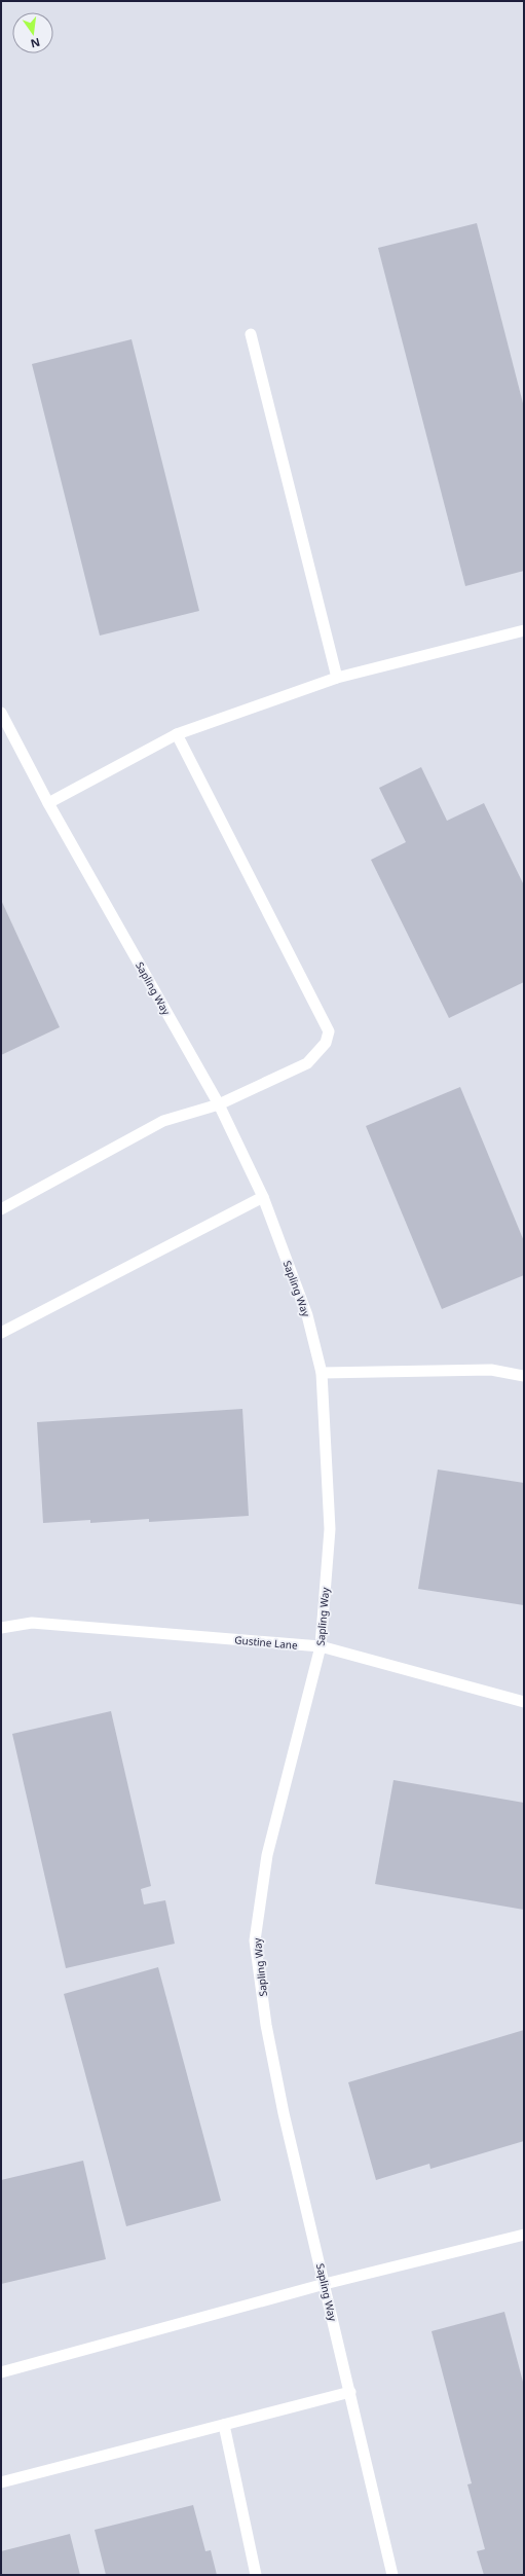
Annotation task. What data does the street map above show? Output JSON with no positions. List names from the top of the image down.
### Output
{
  "streets": {
    "street": ["Sapling Way", "Gustine Lane"]
  },
  "crossings": [
    ["Sapling Way", "Gustine Lane"]
  ],
  "north": "bottom"
}
